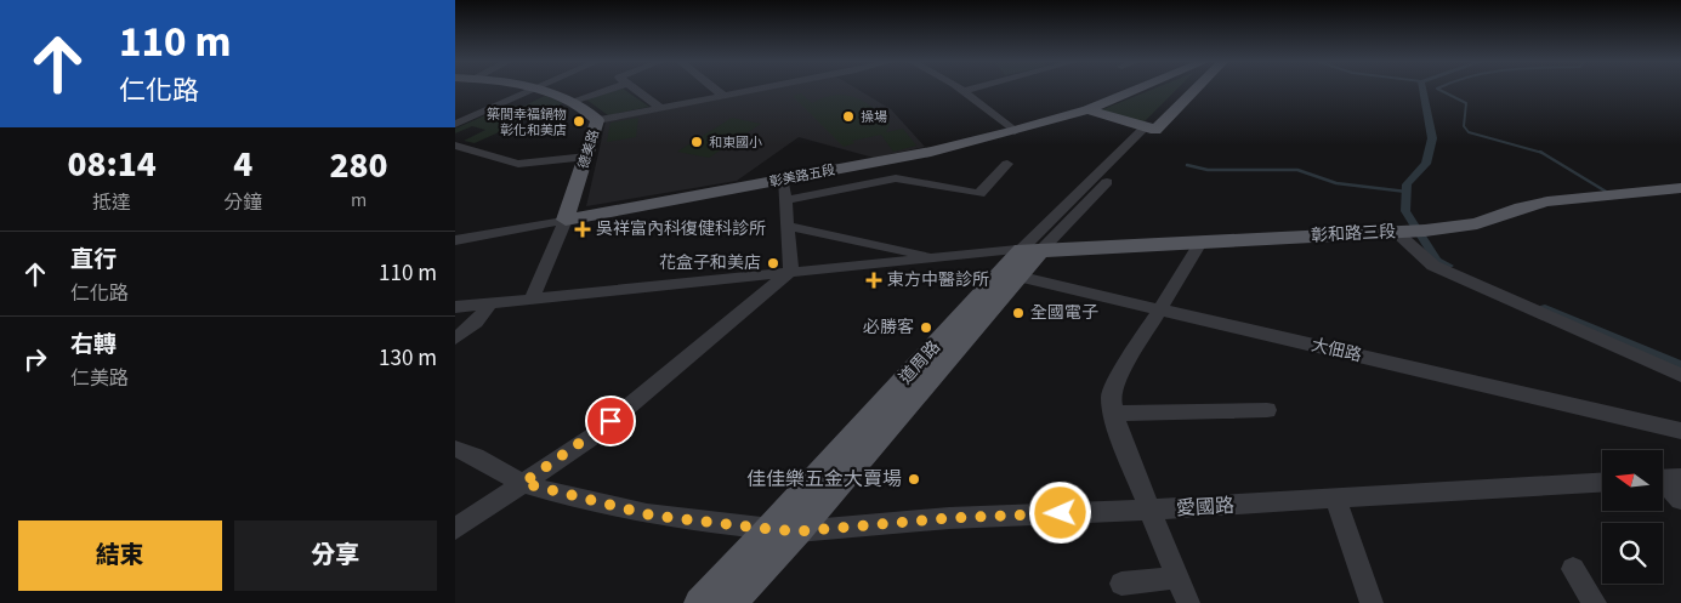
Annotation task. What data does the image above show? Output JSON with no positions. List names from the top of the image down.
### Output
{
  "streets": {
    "main road": [
      "德美路",
      "彰美路五段",
      "彰和路三段",
      "道周路"
    ],
    "street": ["大佃路", "愛國路"]
  },
  "crossings": [
    ["德美路", "彰美路五段"],
    ["彰和路三段", "道周路"],
    ["大佃路", "道周路"],
    ["道周路", "愛國路"]
  ],
  "places": {
    "other": [
      "操場",
      "築間幸福鍋物 彰化和美店",
      "和東國小",
      "花盒子和美店",
      "全國電子",
      "必勝客",
      "佳佳樂五金大賣場"
    ],
    "health": ["吳祥富內科復健科診所", "東方中醫診所"]
  },
  "north": "left",
  "page": {
    "turn": ["110 m", "仁化路"],
    "eta": [
      "08:14",
      "抵達",
      "4",
      "分鐘",
      "280",
      "m"
    ],
    "list": [
      {
        "name": "直行",
        "note": "仁化路",
        "value": "110 m"
      },
      {
        "name": "右轉",
        "note": "仁美路",
        "value": "130 m"
      }
    ],
    "buttons": ["結束", "分享"]
  }
}
